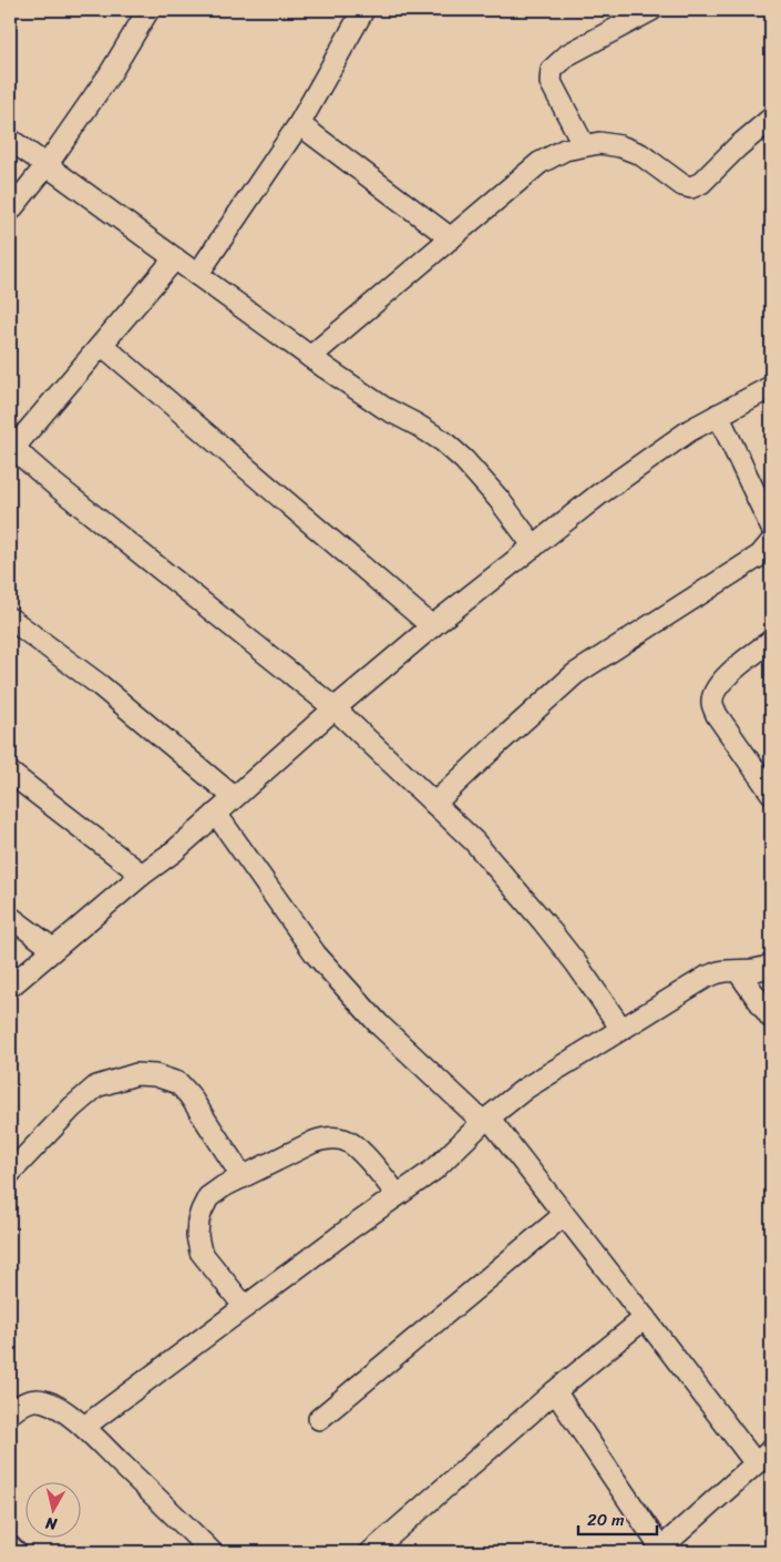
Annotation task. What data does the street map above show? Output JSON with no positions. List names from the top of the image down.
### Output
{
  "scale_bar": "20 m",
  "north": "bottom"
}
